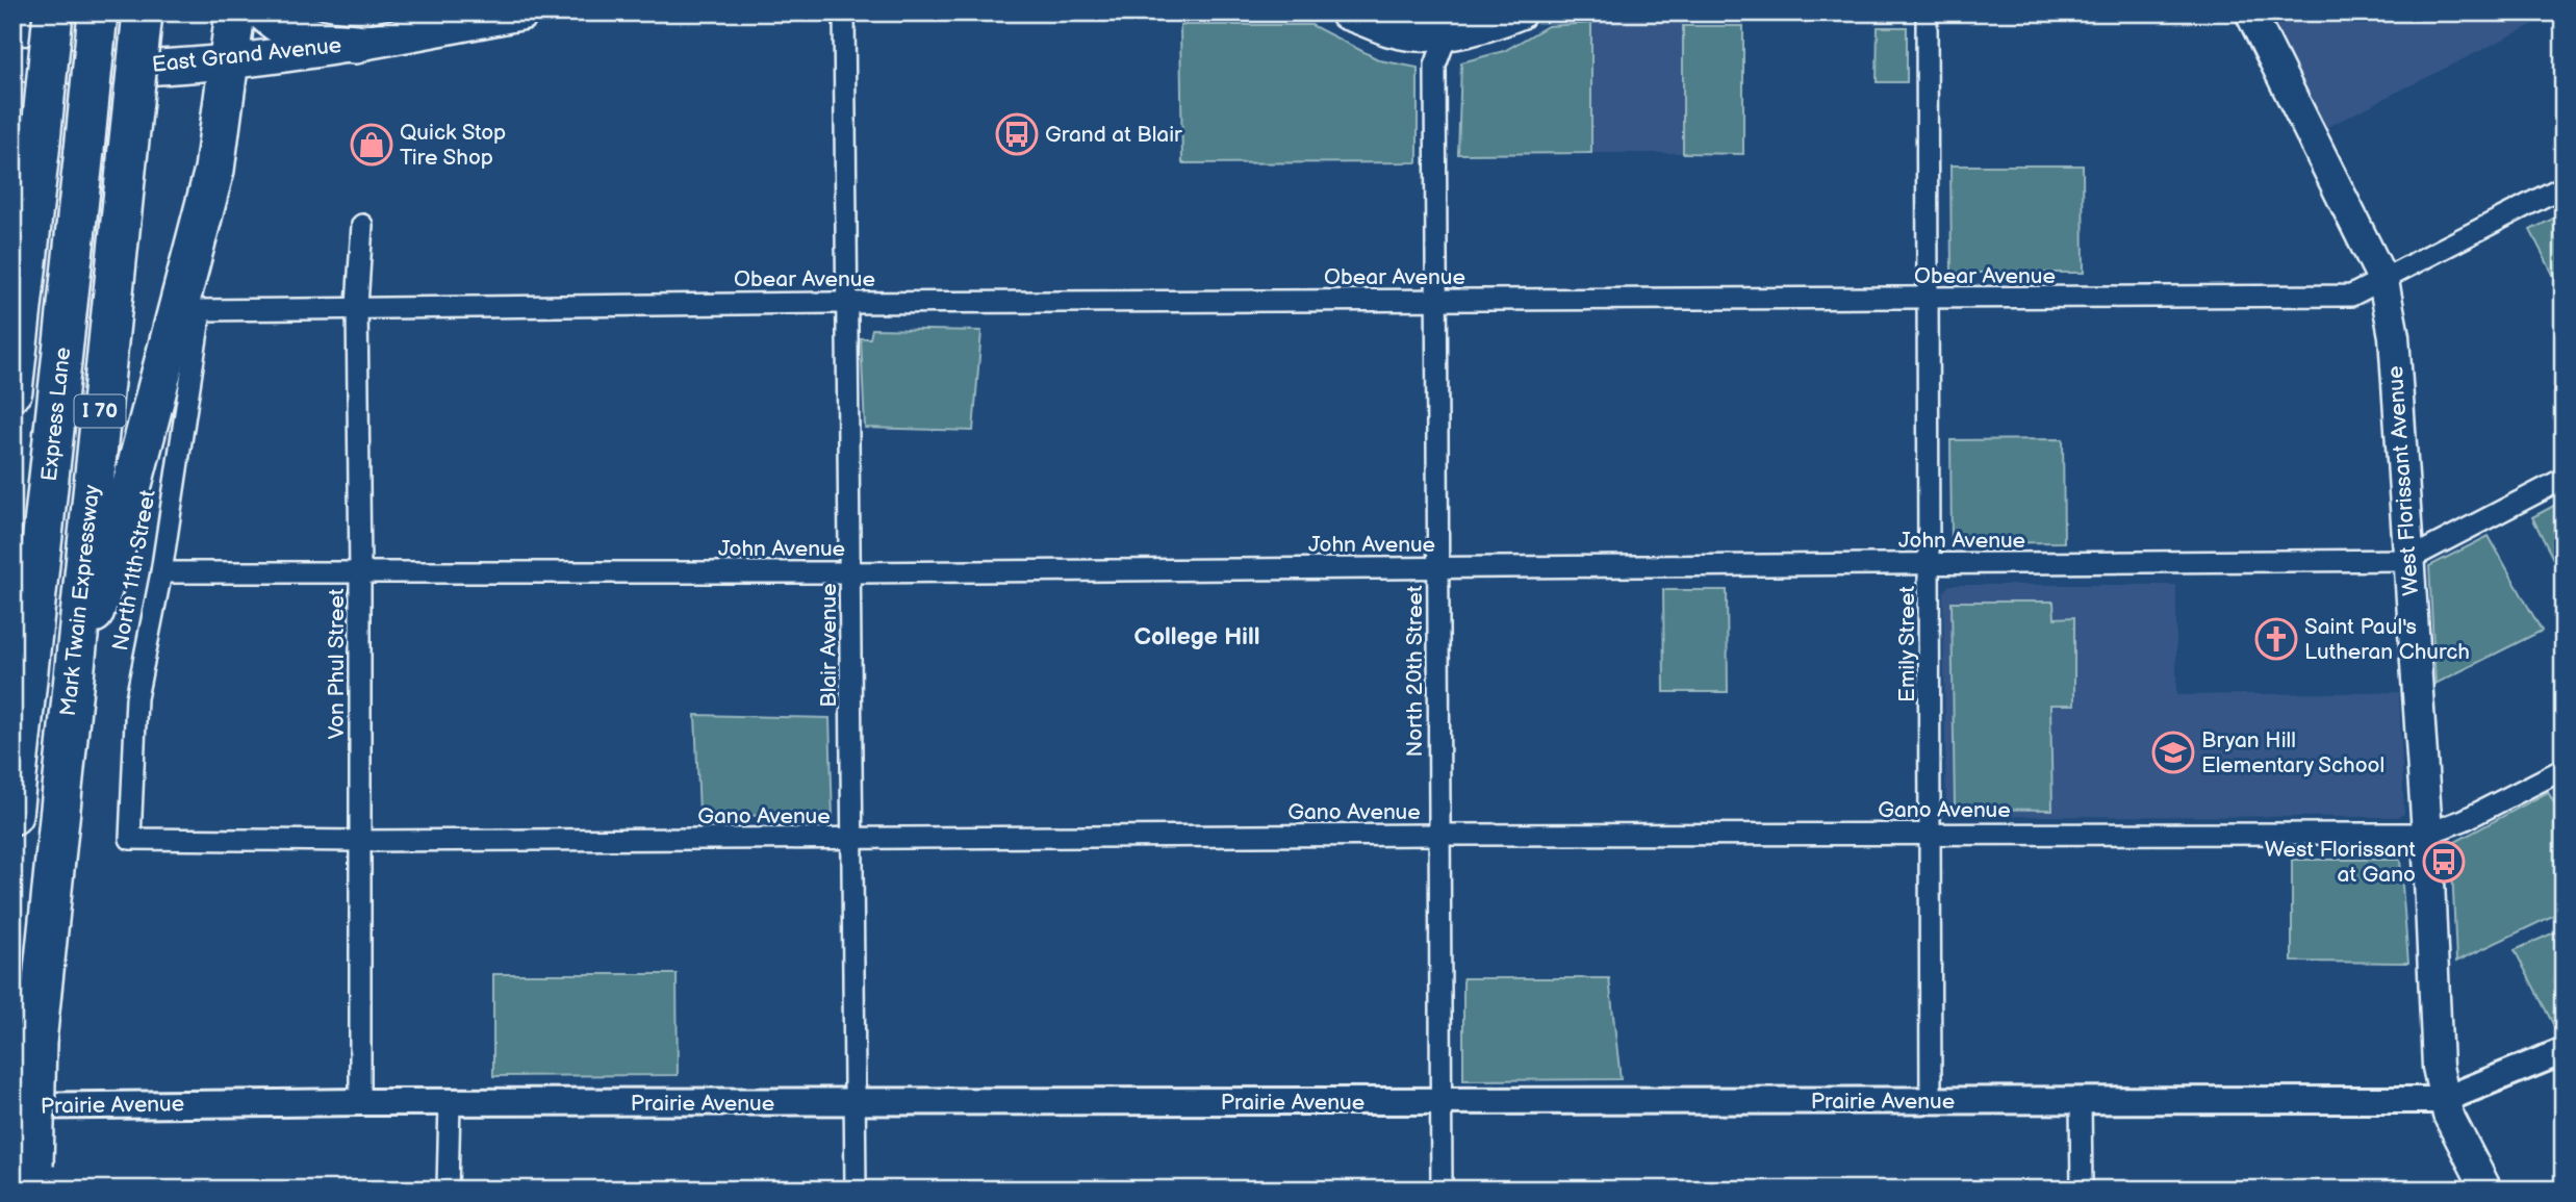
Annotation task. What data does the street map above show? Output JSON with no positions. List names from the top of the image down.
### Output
{
  "streets": {
    "highway": ["I 70", "Express Lane", "Mark Twain Expressway"],
    "main road": ["East Grand Avenue", "West Florissant Avenue"],
    "street": [
      "Obear Avenue",
      "John Avenue",
      "North 11th Street",
      "Emily Street",
      "Blair Avenue",
      "Von Phul Street",
      "North 20th Street",
      "Gano Avenue",
      "Prairie Avenue"
    ]
  },
  "crossings": [
    ["Obear Avenue", "West Florissant Avenue"],
    ["Obear Avenue", "North 11th Street"],
    ["Obear Avenue", "Emily Street"],
    ["Obear Avenue", "Blair Avenue"],
    ["Obear Avenue", "Von Phul Street"],
    ["Obear Avenue", "North 20th Street"],
    ["West Florissant Avenue", "John Avenue"],
    ["West Florissant Avenue", "Gano Avenue"],
    ["West Florissant Avenue", "Prairie Avenue"],
    ["John Avenue", "North 11th Street"],
    ["John Avenue", "Emily Street"],
    ["John Avenue", "Blair Avenue"],
    ["John Avenue", "Von Phul Street"],
    ["John Avenue", "North 20th Street"],
    ["North 11th Street", "Gano Avenue"],
    ["Emily Street", "Gano Avenue"],
    ["Emily Street", "Prairie Avenue"],
    ["Blair Avenue", "Gano Avenue"],
    ["Blair Avenue", "Prairie Avenue"],
    ["Von Phul Street", "Gano Avenue"],
    ["Von Phul Street", "Prairie Avenue"],
    ["North 20th Street", "Gano Avenue"],
    ["North 20th Street", "Prairie Avenue"]
  ],
  "districts": ["College Hill"],
  "places": {
    "bus stop": ["Grand at Blair", "West Florissant at Gano"],
    "shop": ["Quick Stop Tire Shop"],
    "church": ["Saint Paul's Lutheran Church"],
    "school or university": ["Bryan Hill Elementary School"]
  }
}
